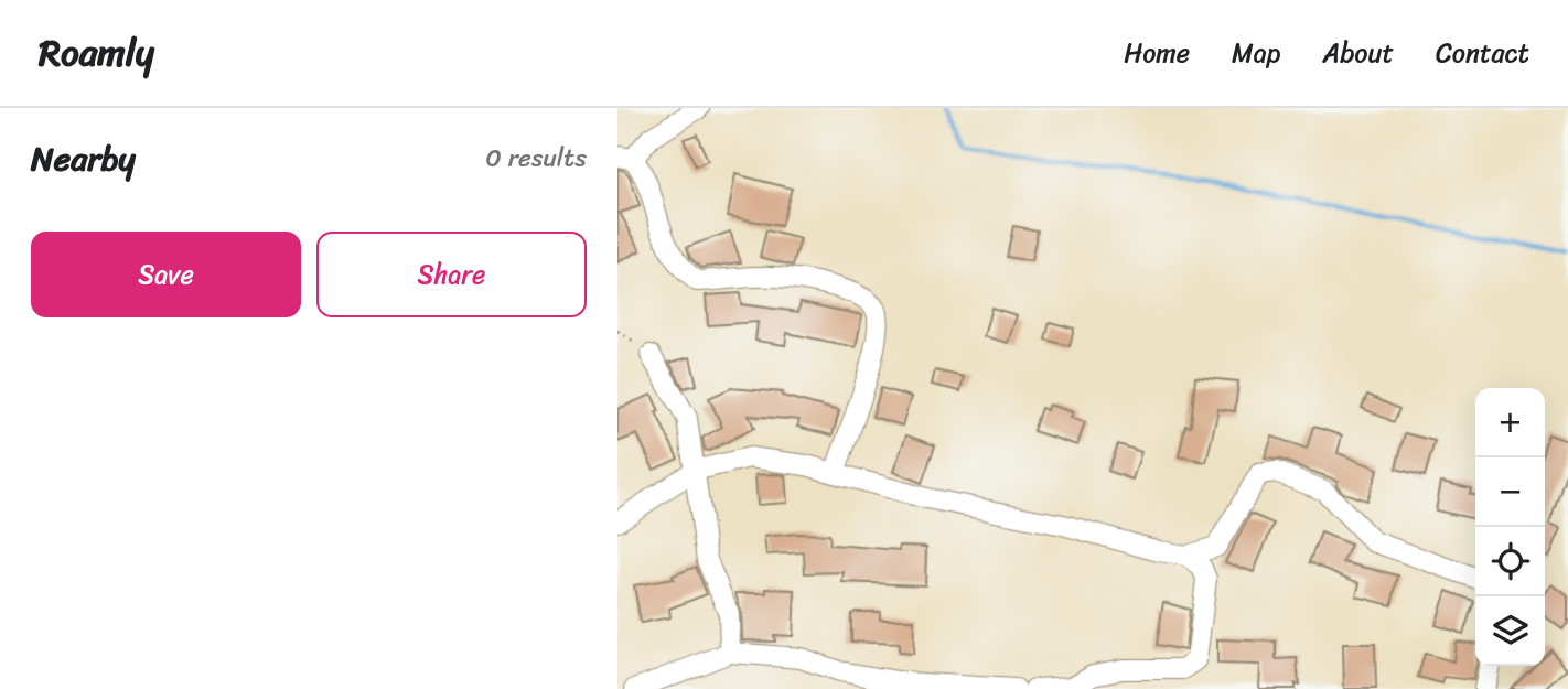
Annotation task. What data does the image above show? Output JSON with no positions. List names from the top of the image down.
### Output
{
  "page": {
    "header": "Roamly",
    "nav": [
      "Home",
      "Map",
      "About",
      "Contact"
    ],
    "heading": ["Nearby", "0 results"],
    "buttons": ["Save", "Share"],
    "map_buttons": ["+", "−"]
  }
}
